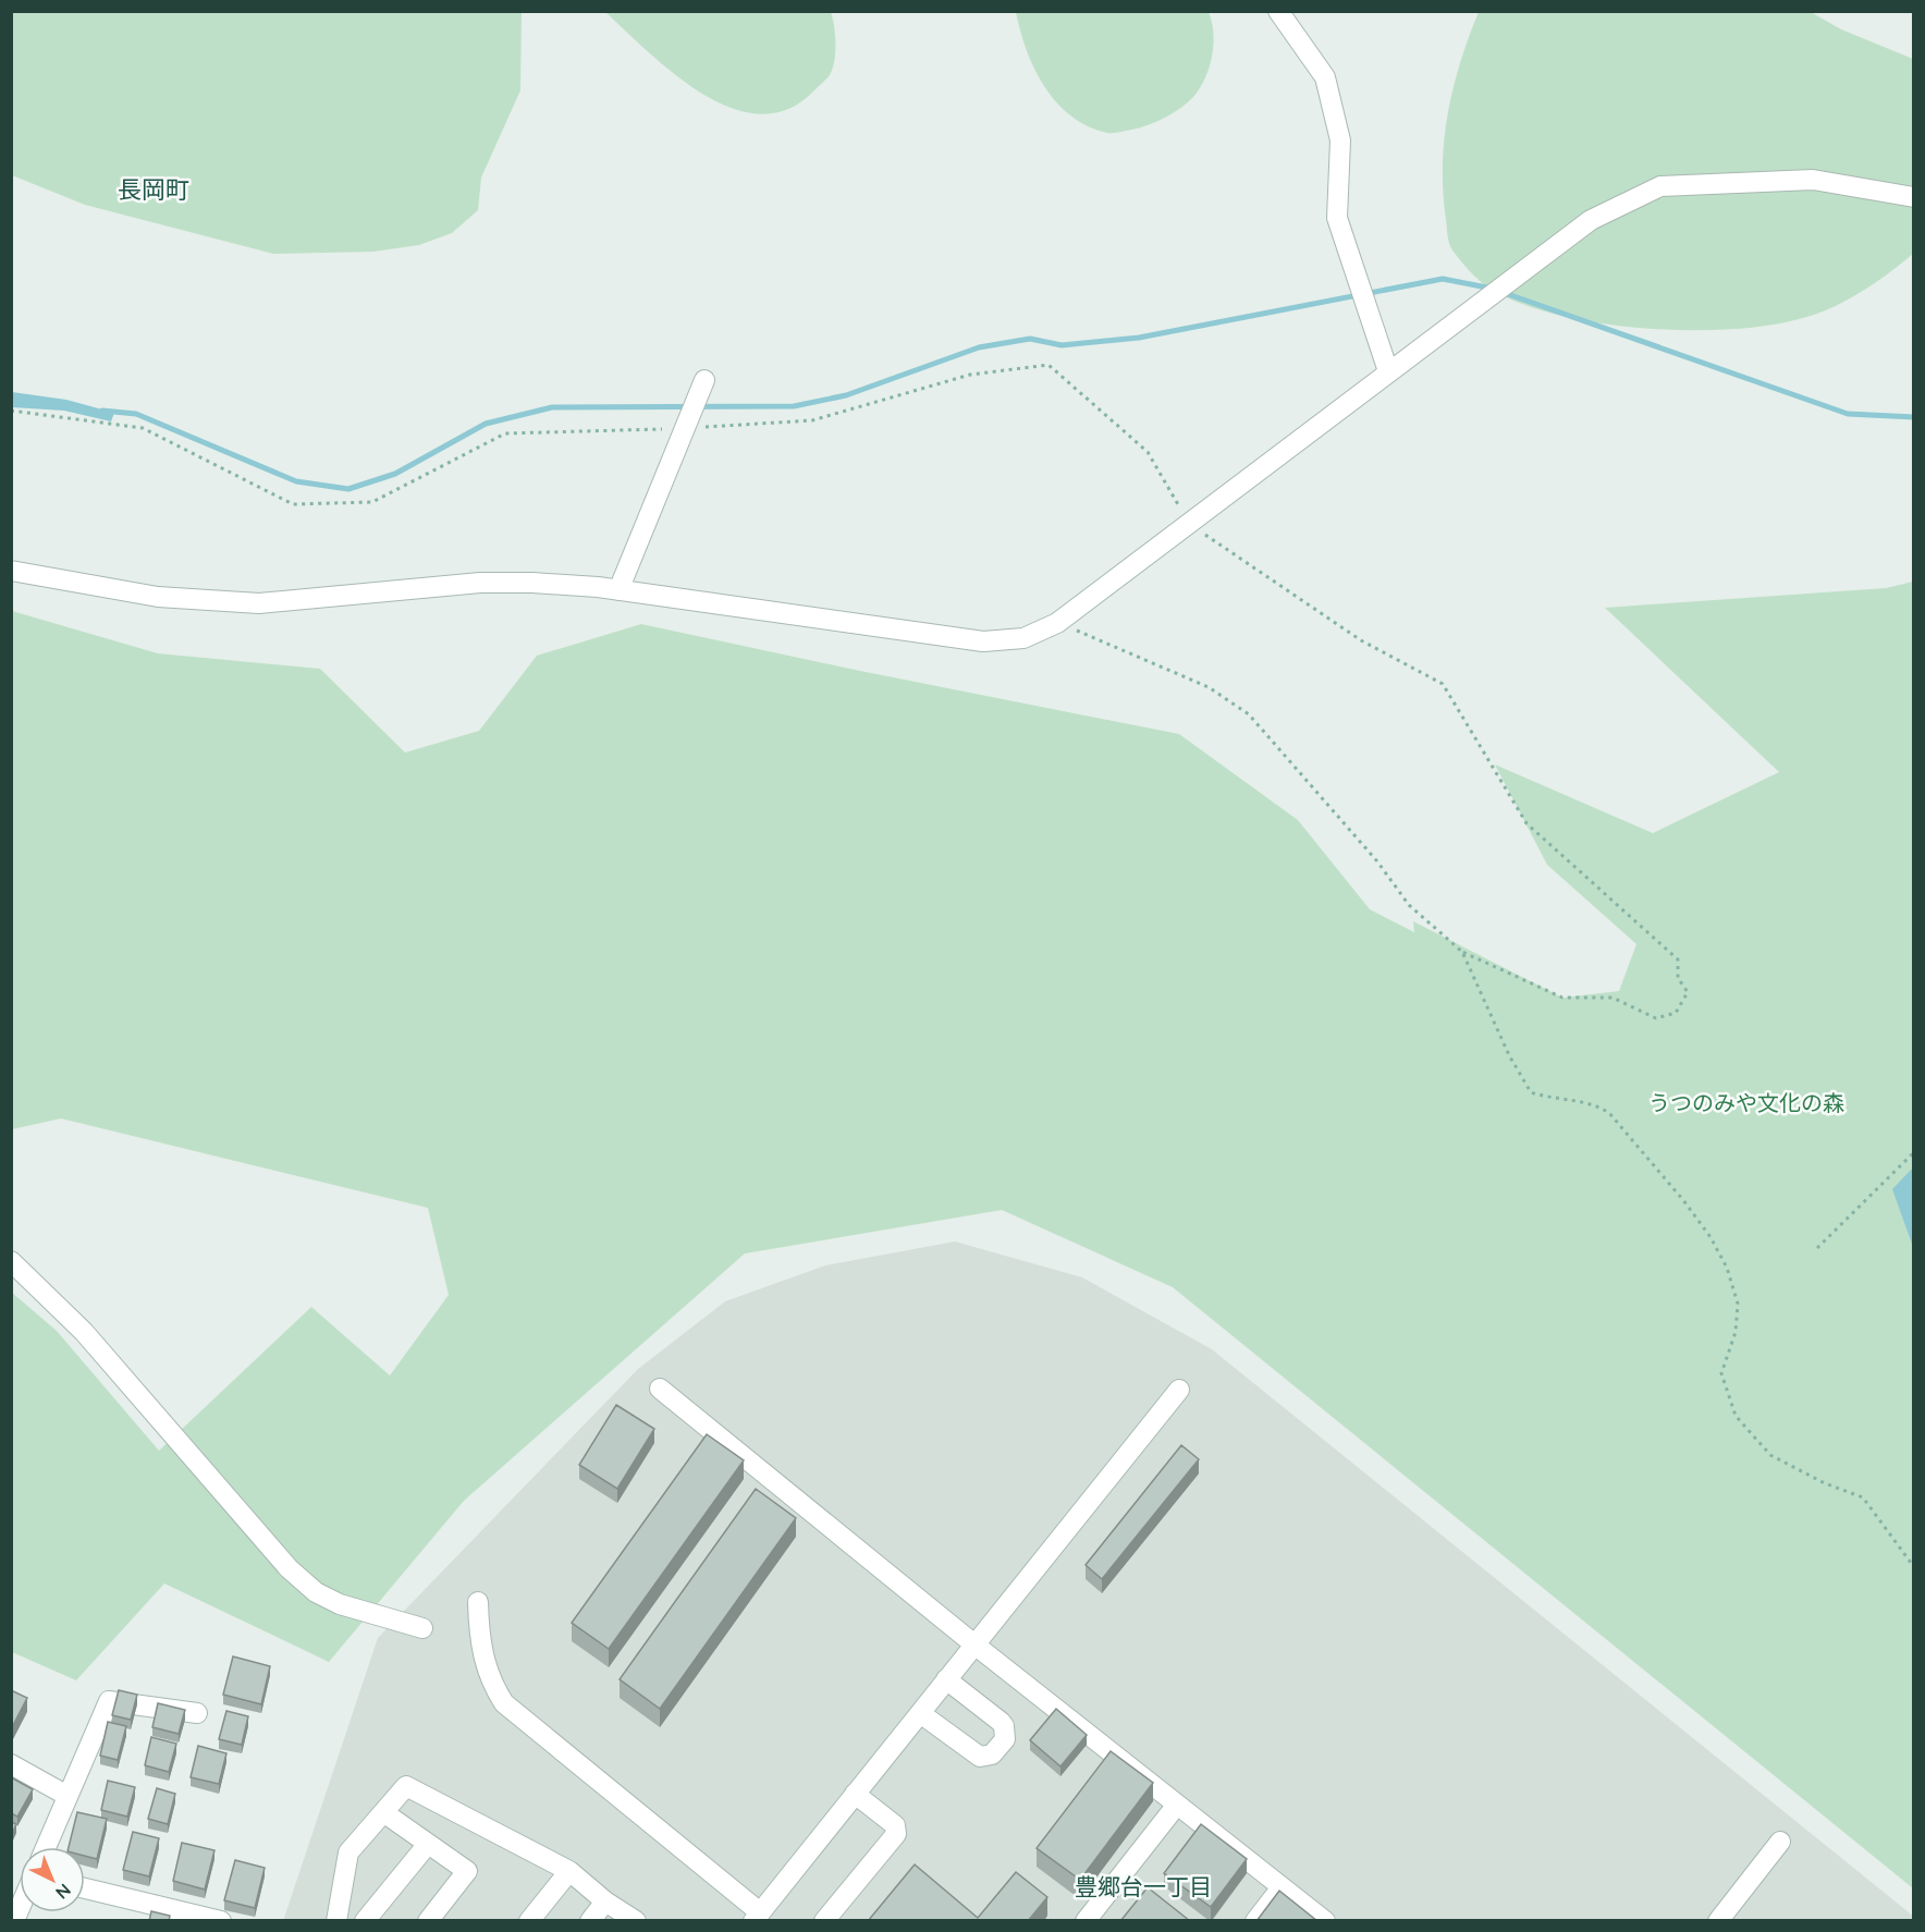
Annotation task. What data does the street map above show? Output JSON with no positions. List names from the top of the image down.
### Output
{
  "districts": ["長岡町", "豊郷台一丁目"],
  "parks": ["うつのみや文化の森"],
  "north": "bottom right"
}
